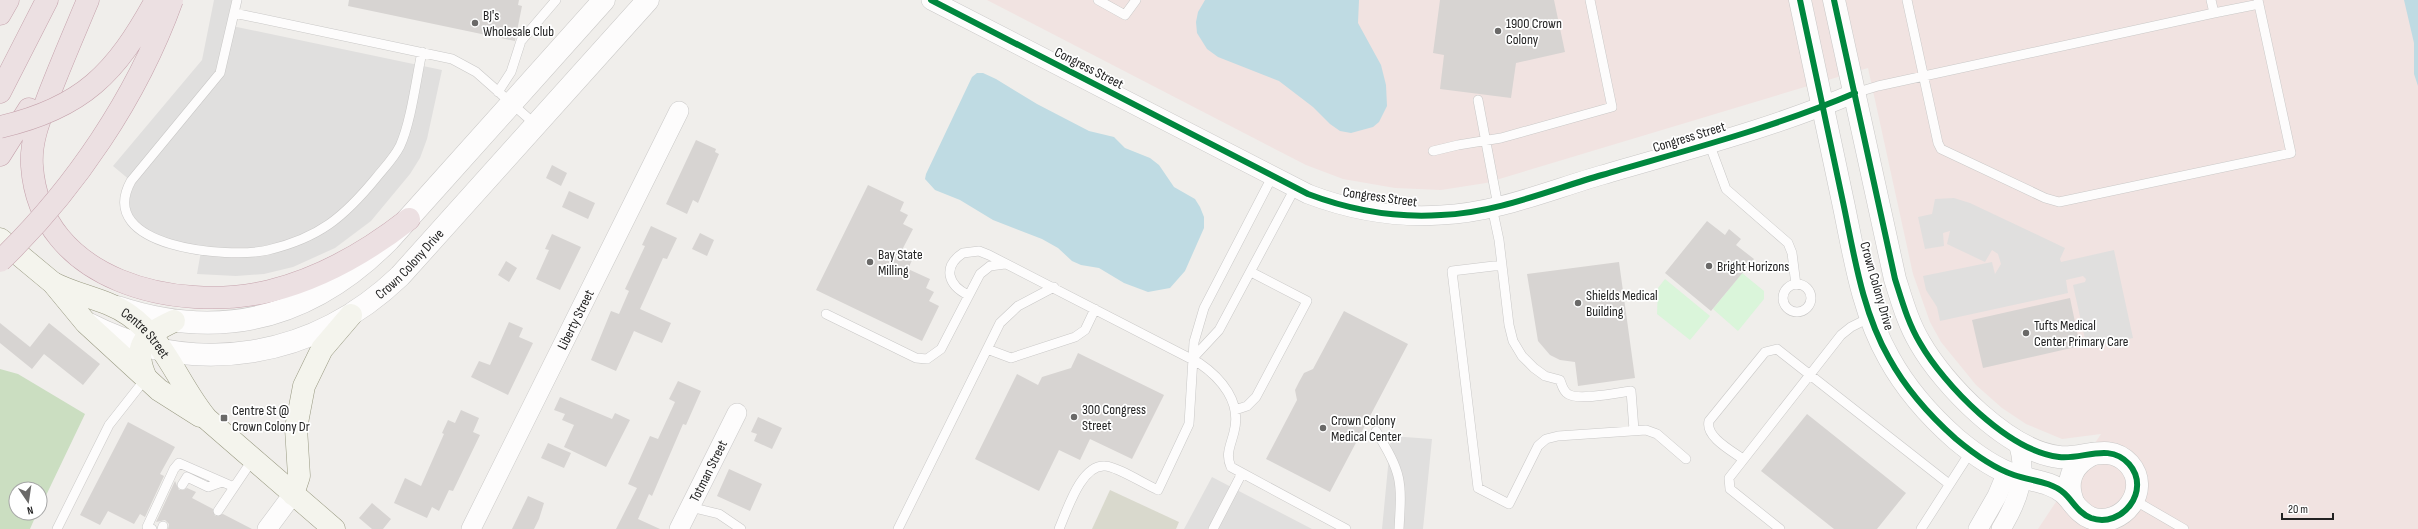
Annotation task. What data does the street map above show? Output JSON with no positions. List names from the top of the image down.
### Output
{
  "streets": {
    "main road": ["Centre Street"],
    "street": [
      "Congress Street",
      "Crown Colony Drive",
      "Liberty Street",
      "Totman Street"
    ]
  },
  "crossings": [
    ["Congress Street", "Crown Colony Drive"],
    ["Crown Colony Drive", "Centre Street"]
  ],
  "places": {
    "other": [
      "BJ's Wholesale Club",
      "1900 Crown Colony",
      "Bay State Milling",
      "Bright Horizons",
      "Shields Medical Building",
      "Tufts Medical Center Primary Care",
      "300 Congress Street",
      "Crown Colony Medical Center"
    ],
    "transit": ["Centre St @ Crown Colony Dr"]
  },
  "scale_bar": "20 m",
  "north": "bottom"
}
